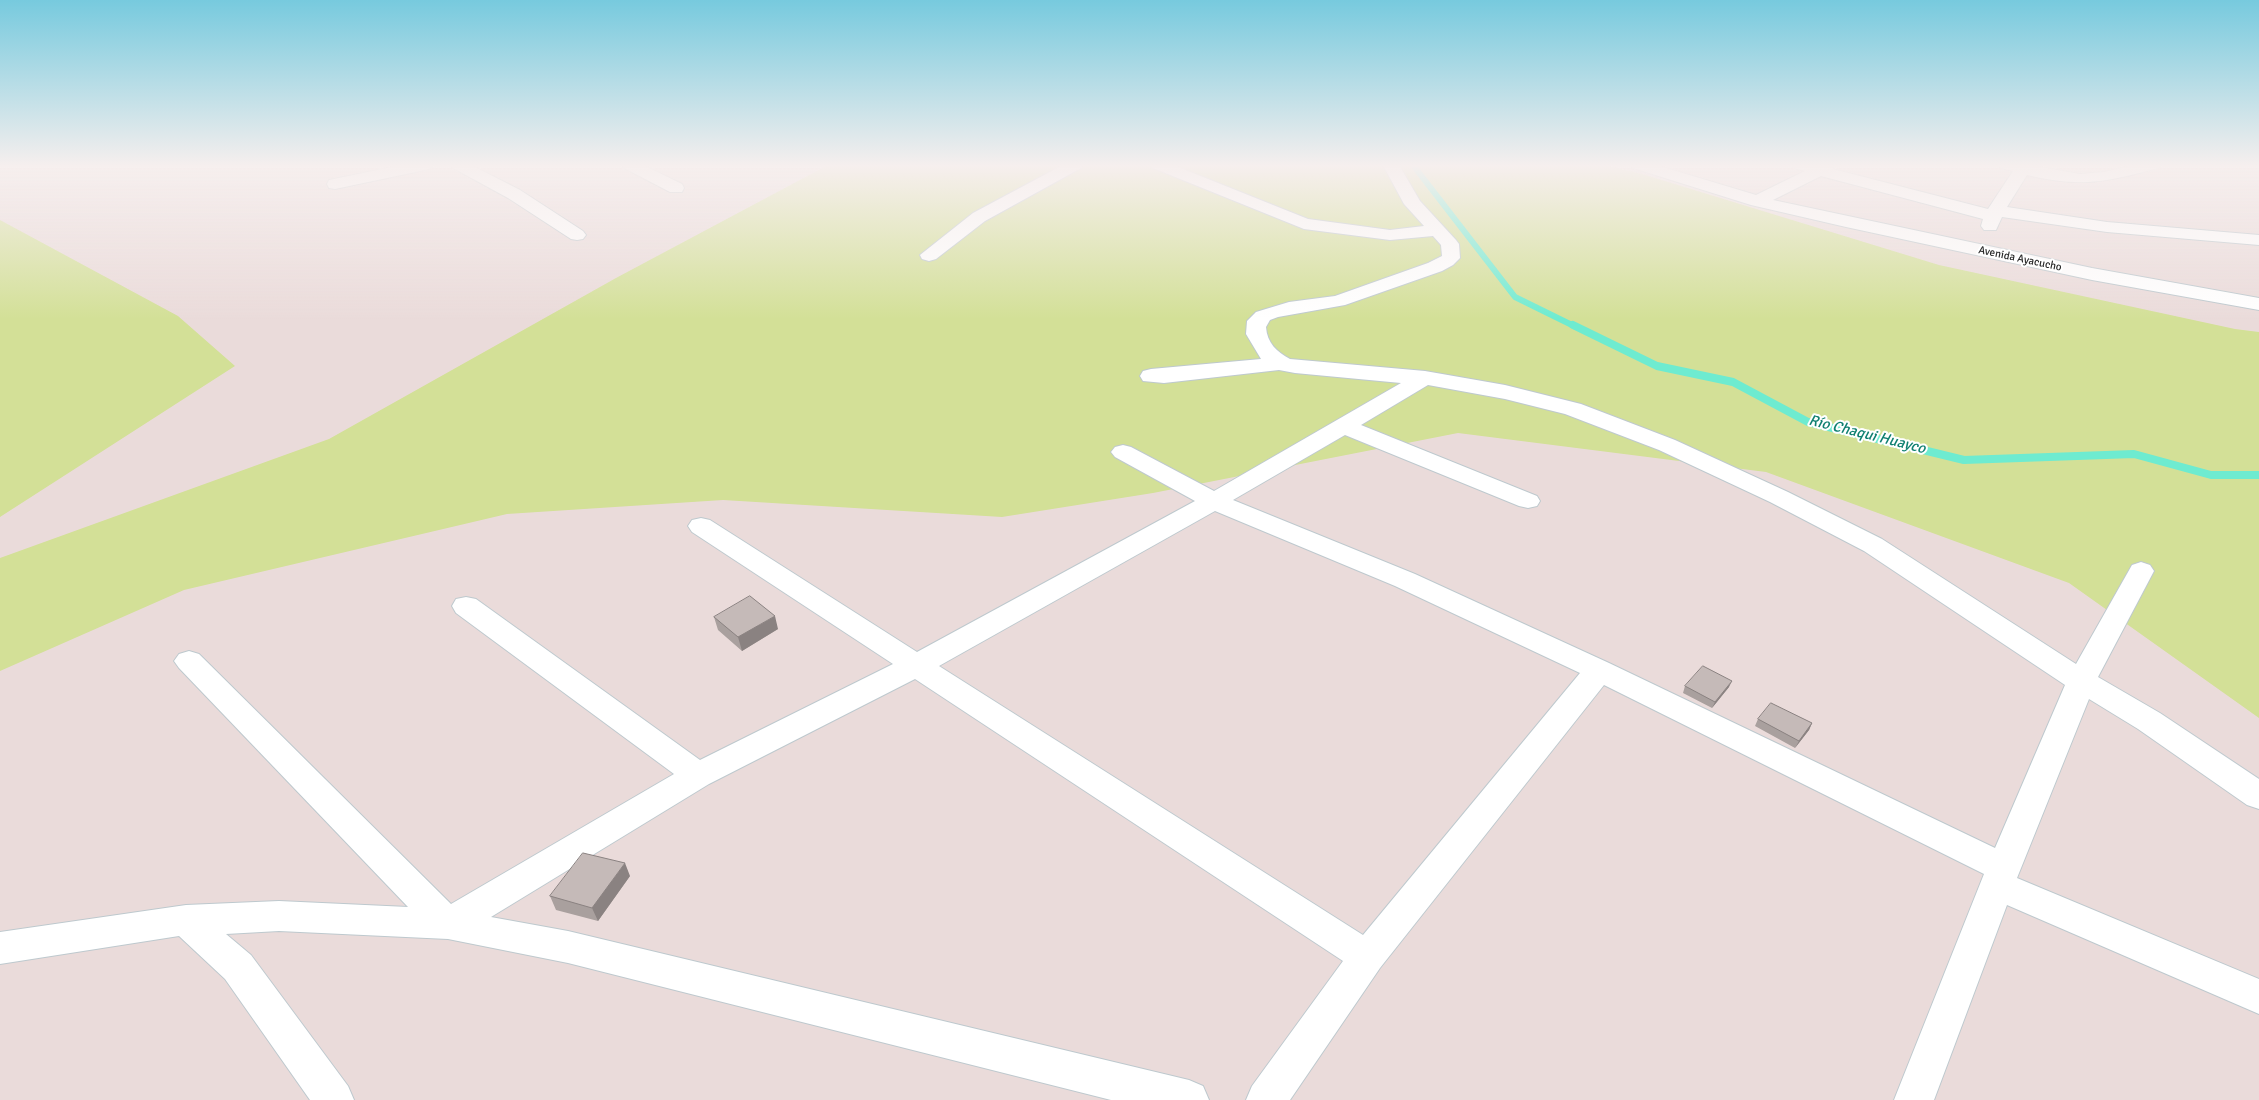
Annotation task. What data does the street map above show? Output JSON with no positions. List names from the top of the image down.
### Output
{
  "streets": {
    "street": ["Avenida Ayacucho"]
  },
  "water": ["Río Chaqui Huayco"]
}
